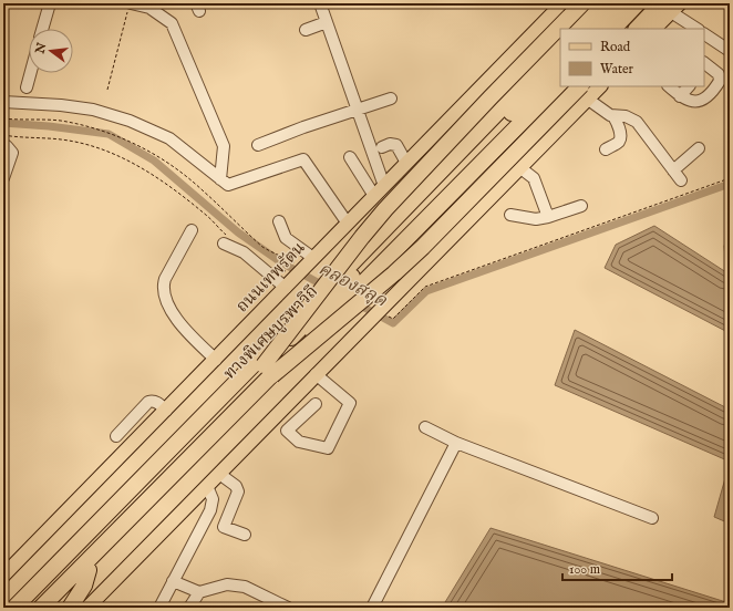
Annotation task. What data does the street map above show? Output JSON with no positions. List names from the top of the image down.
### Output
{
  "streets": {
    "highway": ["ทางพิเศษบูรพาวิถี"],
    "main road": ["ถนนเทพรัตน"]
  },
  "water": ["คลองสลุด"],
  "legend": ["Road", "Water"],
  "scale_bar": "100 m",
  "north": "left"
}
